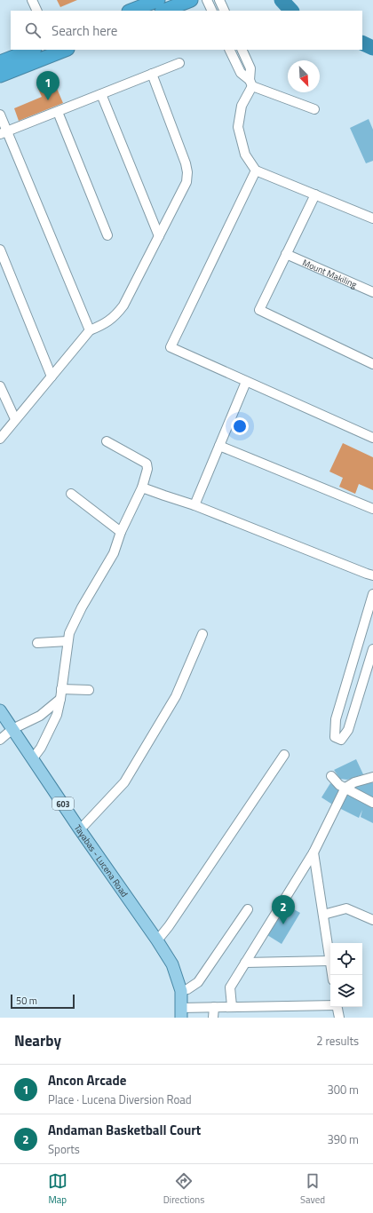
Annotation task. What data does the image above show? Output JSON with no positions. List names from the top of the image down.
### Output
{
  "streets": {
    "main road": ["603", "Tayabas - Lucena Road"],
    "street": ["Mount Makiling"]
  },
  "scale_bar": "50 m",
  "north": "bottom right",
  "page": {
    "search": "Search here",
    "pins": ["1", "2"],
    "scale": "50 m",
    "heading": ["Nearby", "2 results"],
    "list": [
      {
        "mark": "1",
        "name": "Ancon Arcade",
        "note": "Place · Lucena Diversion Road",
        "value": "300 m"
      },
      {
        "mark": "2",
        "name": "Andaman Basketball Court",
        "note": "Sports",
        "value": "390 m"
      }
    ],
    "nav": ["Map", "Directions", "Saved"]
  }
}
